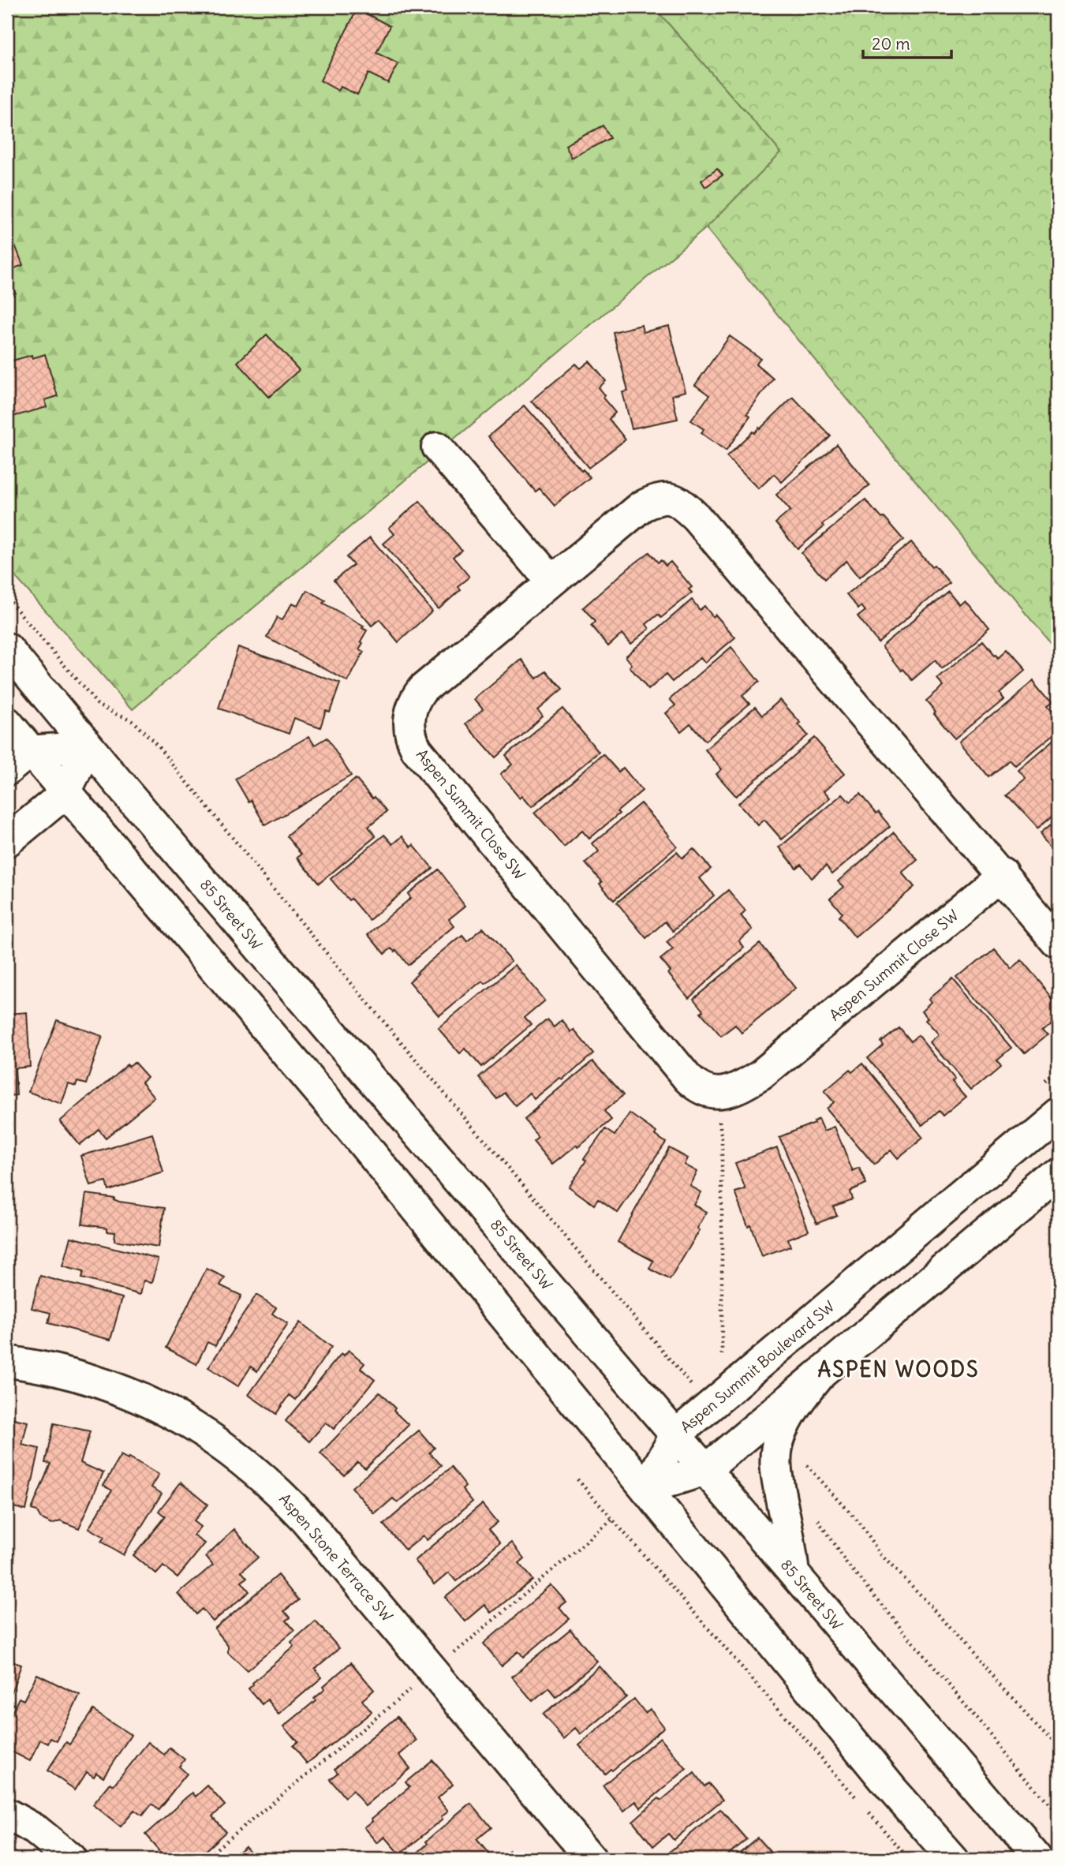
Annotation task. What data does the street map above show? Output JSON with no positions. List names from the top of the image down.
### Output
{
  "streets": {
    "street": [
      "Aspen Summit Close SW",
      "85 Street SW",
      "Aspen Summit Boulevard SW",
      "Aspen Stone Terrace SW"
    ]
  },
  "crossings": [
    ["85 Street SW", "Aspen Summit Boulevard SW"]
  ],
  "districts": ["ASPEN WOODS"],
  "scale_bar": "20 m"
}
